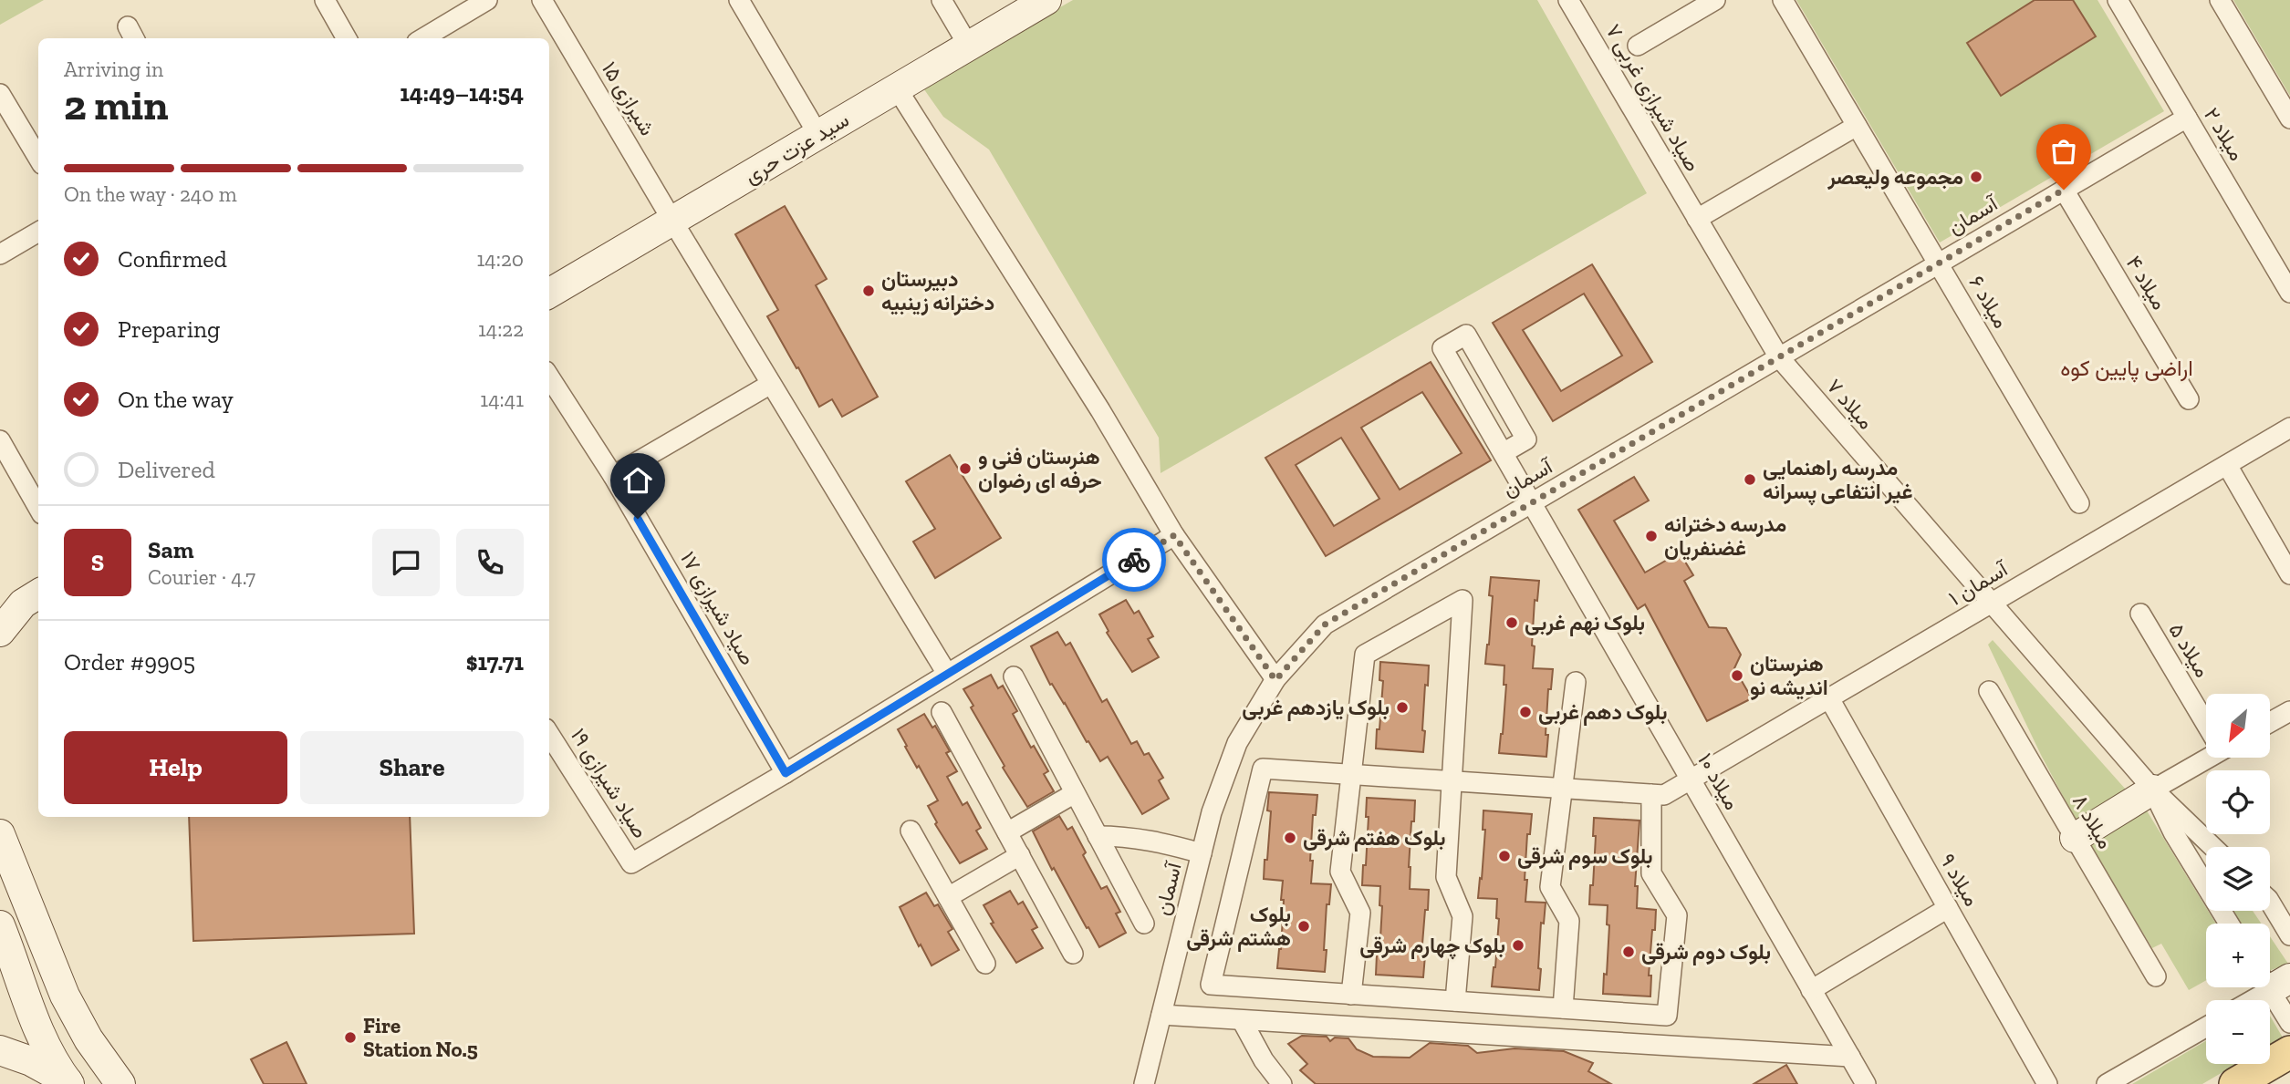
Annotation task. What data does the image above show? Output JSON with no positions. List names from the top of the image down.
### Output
{
  "streets": {
    "street": [
      "صیاد شیرازی غربی ۷",
      "شیرازی ۱۵",
      "میلاد ۲",
      "سید عزت حری",
      "آسمان",
      "میلاد ۴",
      "میلاد ۶",
      "میلاد ۷",
      "آسمان ۱",
      "صیاد شیرازی ۱۷",
      "میلاد ۵",
      "میلاد ۱۰",
      "صیاد شیرازی ۱۹",
      "میلاد ۸",
      "میلاد ۹"
    ]
  },
  "crossings": [
    ["صیاد شیرازی غربی ۷", "میلاد ۷"],
    ["شیرازی ۱۵", "سید عزت حری"],
    ["میلاد ۲", "آسمان"],
    ["آسمان", "میلاد ۴"],
    ["آسمان", "میلاد ۶"],
    ["آسمان", "میلاد ۷"],
    ["آسمان", "میلاد ۱۰"],
    ["میلاد ۷", "آسمان ۱"],
    ["آسمان ۱", "میلاد ۱۰"],
    ["آسمان ۱", "میلاد ۹"],
    ["صیاد شیرازی ۱۷", "صیاد شیرازی ۱۹"]
  ],
  "districts": ["اراضی پایین کوه"],
  "places": [
    "مجموعه ولیعصر",
    "دبیرستان دخترانه زینبیه",
    "هنرستان فنی و حرفه ای رضوان",
    "مدرسه راهنمایی غیر انتفاعی پسرانه",
    "مدرسه دخترانه غضنفریان",
    "بلوک نهم غربی",
    "هنرستان اندیشه نو",
    "بلوک یازدهم غربی",
    "بلوک دهم غربی",
    "بلوک هفتم شرقی",
    "بلوک سوم شرقی",
    "بلوک هشتم شرقی",
    "بلوک چهارم شرقی",
    "بلوک دوم شرقی",
    "Fire Station No.5"
  ],
  "north": "bottom left",
  "page": {
    "heading": ["2 min", "Arriving in", "14:49–14:54"],
    "panel": [
      "Sam",
      "Courier · 4.7",
      "Order #9905",
      "$17.71"
    ],
    "bar": "On the way · 240 m",
    "list": [
      ["Confirmed", "14:20"],
      ["Preparing", "14:22"],
      ["On the way", "14:41"],
      "Delivered"
    ],
    "round": "S",
    "map_buttons": ["+", "−"],
    "buttons": ["Help", "Share"]
  }
}
